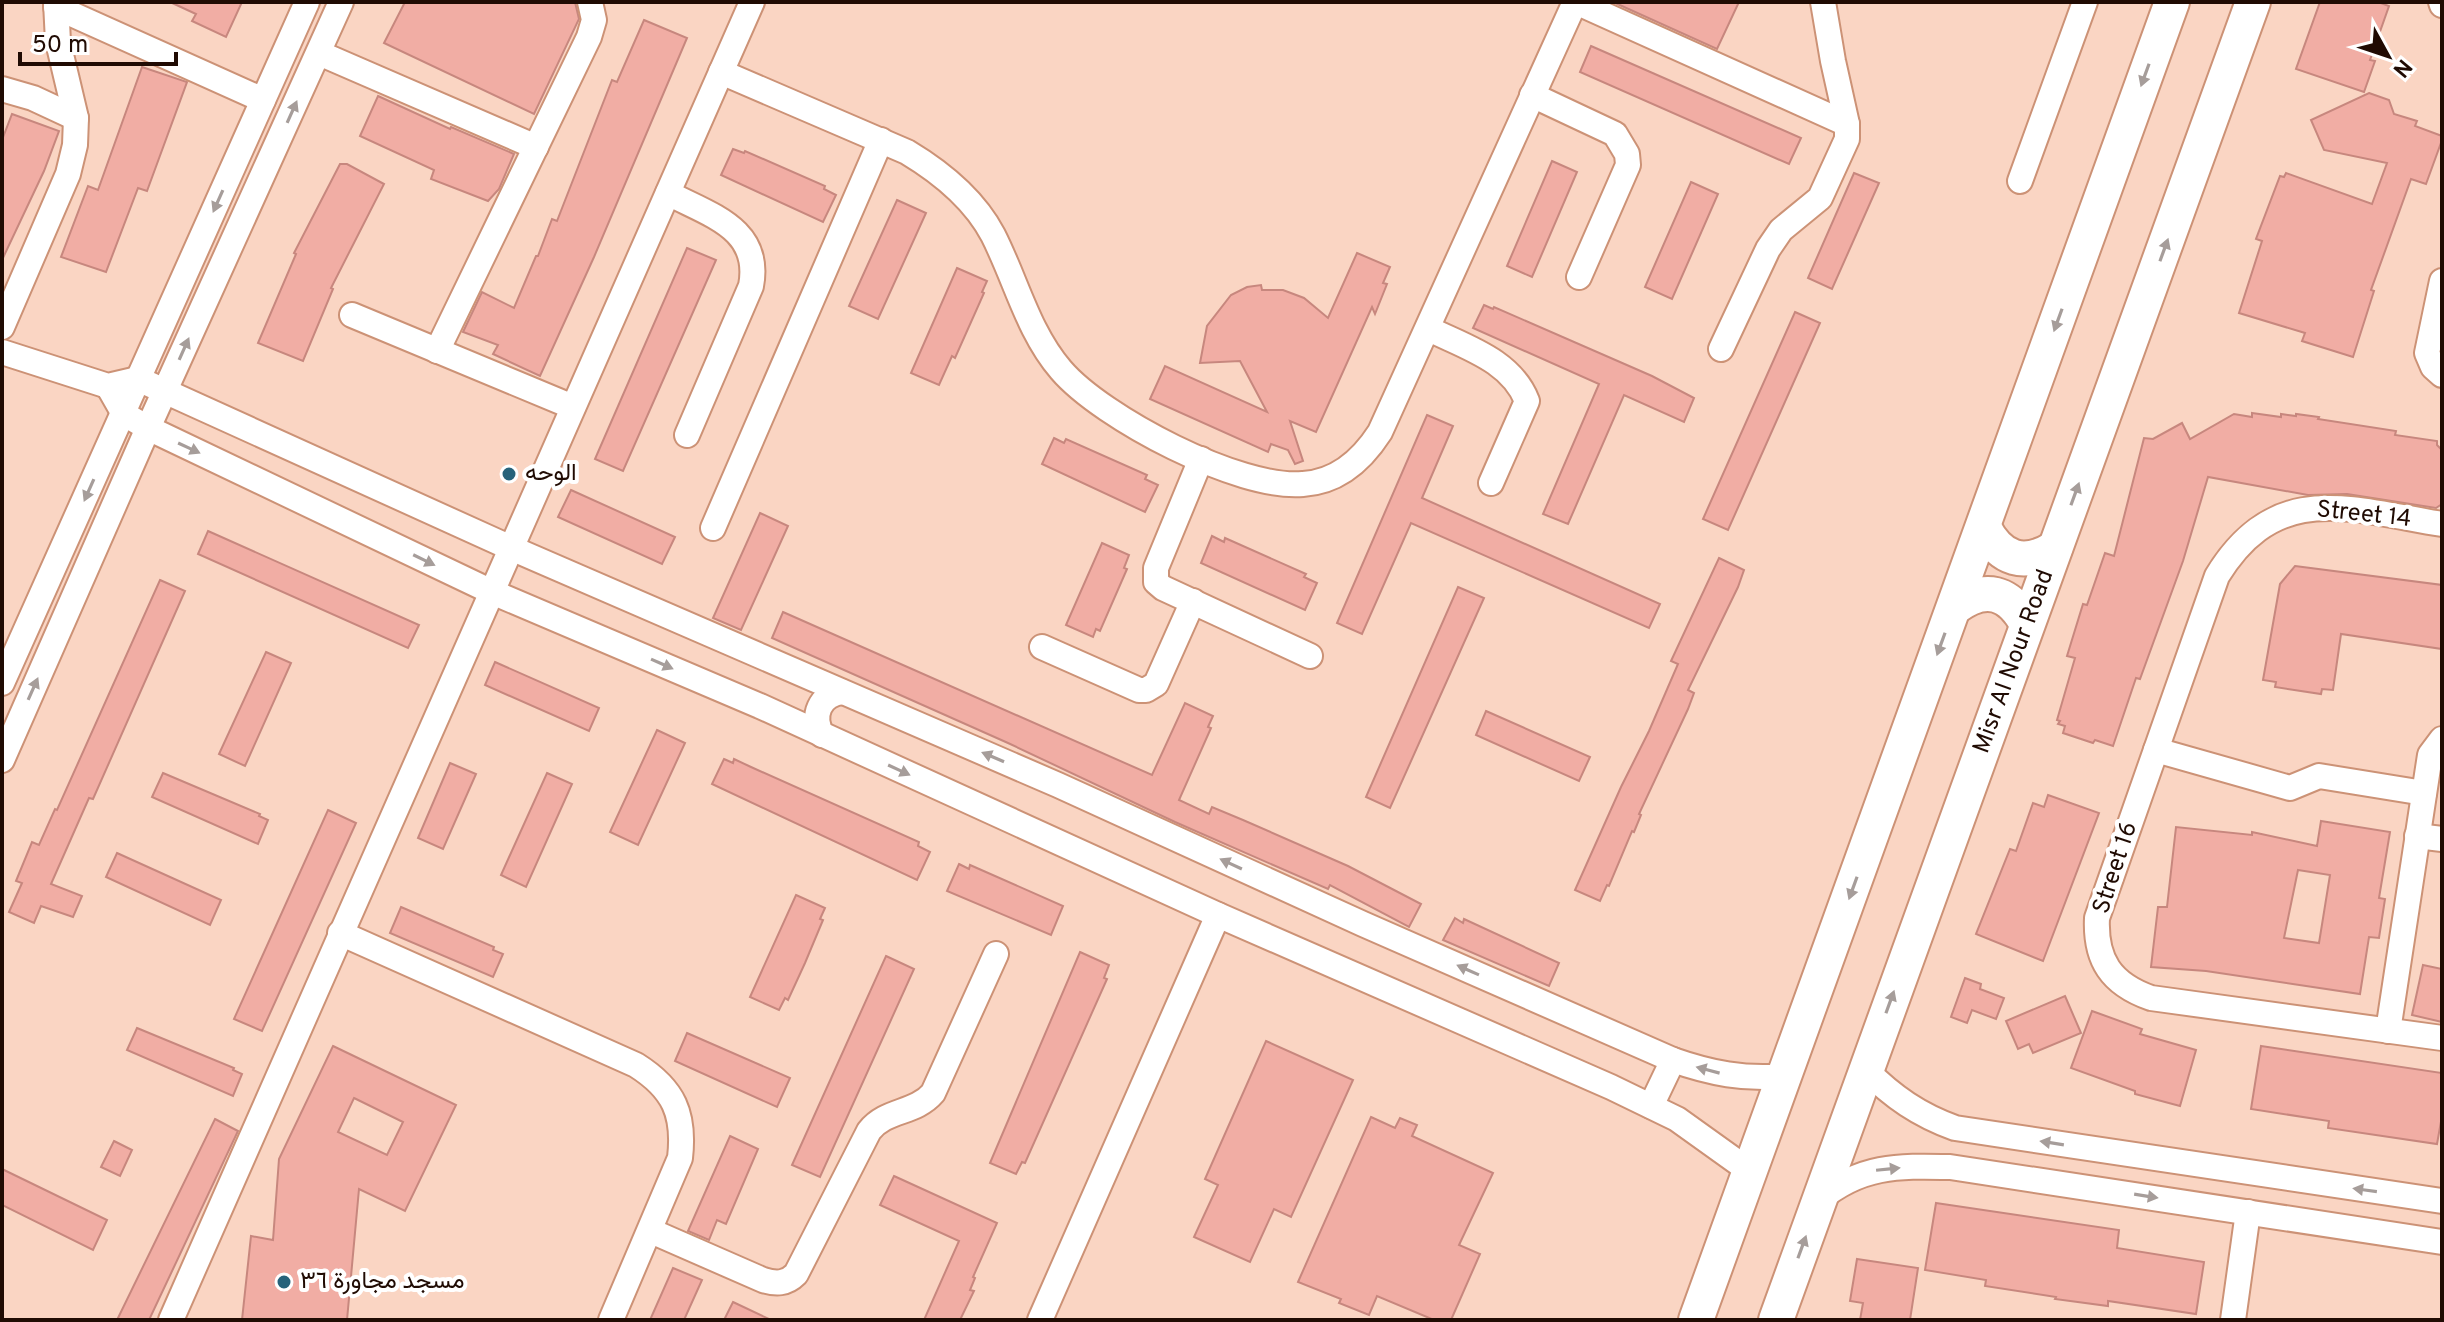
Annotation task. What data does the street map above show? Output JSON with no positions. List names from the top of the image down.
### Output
{
  "streets": {
    "street": ["Street 14", "Misr Al Nour Road", "Street 16"]
  },
  "crossings": [
    ["Street 14", "Street 16"]
  ],
  "places": ["الوحه", "مسجد مجاورة ٣٦"],
  "scale_bar": "50 m",
  "north": "bottom right"
}
